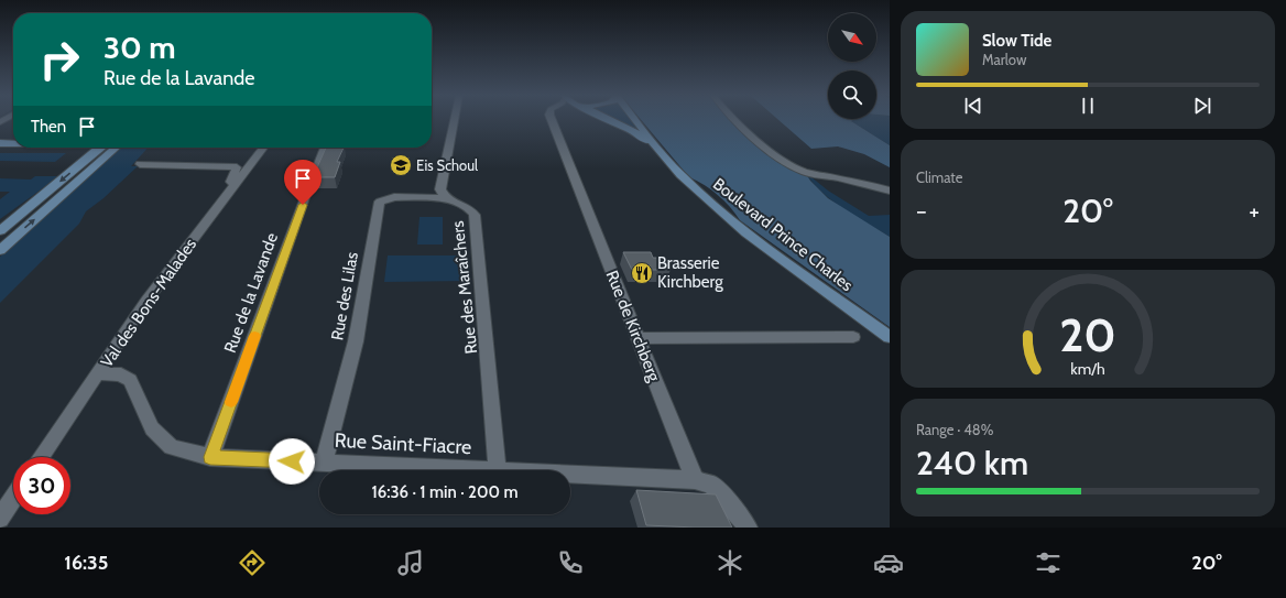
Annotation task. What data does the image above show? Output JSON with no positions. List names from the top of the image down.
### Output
{
  "streets": {
    "main road": ["Boulevard Prince Charles"],
    "street": [
      "Rue des Maraîchers",
      "Rue de la Lavande",
      "Rue des Lilas",
      "Val des Bons-Malades",
      "Rue de Kirchberg",
      "Rue Saint-Fiacre"
    ]
  },
  "crossings": [
    ["Rue des Maraîchers", "Rue des Lilas"],
    ["Rue de la Lavande", "Rue Saint-Fiacre"],
    ["Rue des Lilas", "Rue Saint-Fiacre"],
    ["Val des Bons-Malades", "Rue Saint-Fiacre"],
    ["Rue de Kirchberg", "Rue Saint-Fiacre"]
  ],
  "places": {
    "school or university": ["Eis Schoul"],
    "restaurant": ["Brasserie Kirchberg"]
  },
  "north": "bottom right",
  "page": {
    "turn": ["30 m", "Rue de la Lavande"],
    "song": ["Slow Tide", "Marlow"],
    "then": "Then",
    "tile": [
      "Climate",
      ["Range · 48%", "240 km"]
    ],
    "heat": ["−", "20°", "+"],
    "limit": "30",
    "trip": "16:36 · 1 min · 200 m",
    "tabs": ["16:35", "20°"],
    "gauge": ["20", "km/h"]
  }
}
